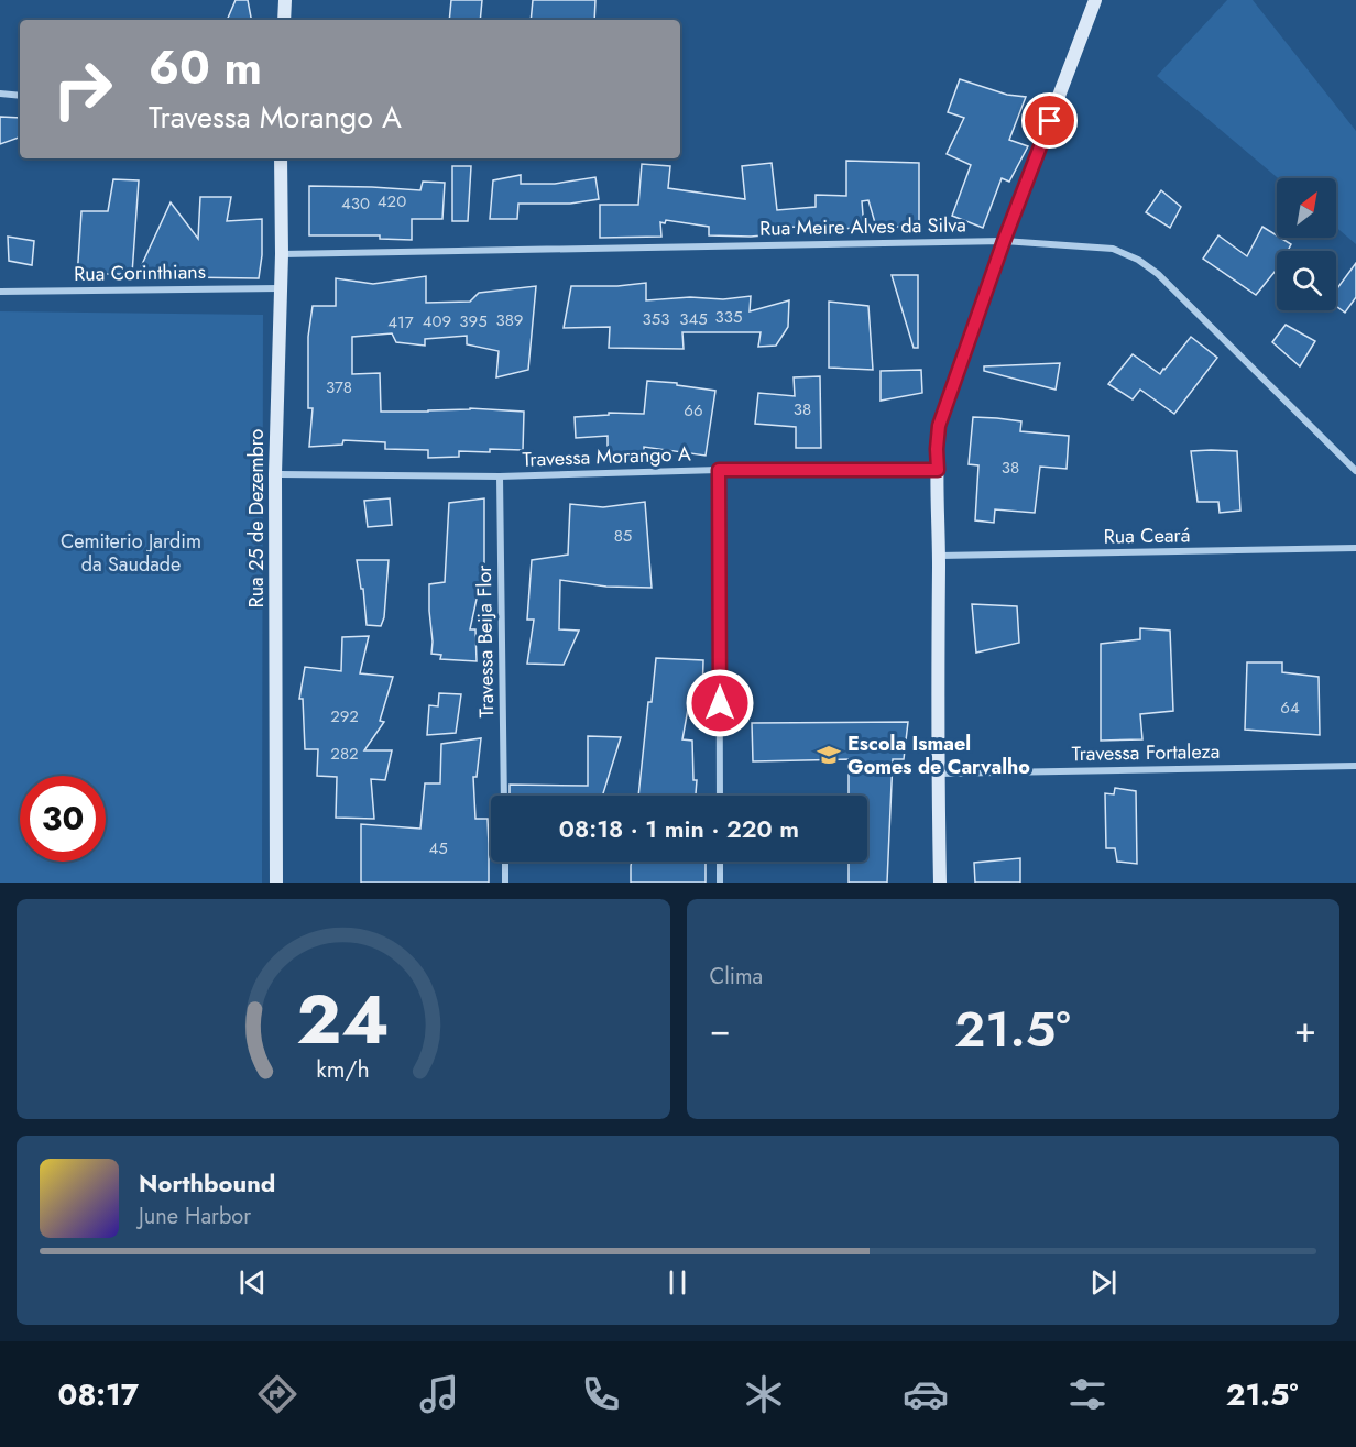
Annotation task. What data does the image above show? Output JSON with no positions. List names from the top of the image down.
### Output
{
  "streets": {
    "street": [
      "Rua Meire Alves da Silva",
      "Rua Corinthians",
      "Travessa Morango A",
      "Rua 25 de Dezembro",
      "Rua Ceará",
      "Travessa Beija Flor",
      "Travessa Fortaleza"
    ]
  },
  "crossings": [
    ["Rua Meire Alves da Silva", "Rua 25 de Dezembro"],
    ["Rua Corinthians", "Rua 25 de Dezembro"],
    ["Travessa Morango A", "Rua 25 de Dezembro"],
    ["Travessa Morango A", "Travessa Beija Flor"]
  ],
  "parks": ["Cemiterio Jardim da Saudade"],
  "places": {
    "school or university": ["Escola Ismael Gomes de Carvalho"]
  },
  "house_numbers": [
    "420",
    "430",
    "335",
    "353",
    "345",
    "389",
    "409",
    "395",
    "417",
    "378",
    "38",
    "66",
    "38",
    "85",
    "64",
    "292",
    "282",
    "45"
  ],
  "north": "top right",
  "page": {
    "turn": ["60 m", "Travessa Morango A"],
    "limit": "30",
    "trip": "08:18 · 1 min · 220 m",
    "tile": "Clima",
    "heat": ["−", "21.5°", "+"],
    "song": ["Northbound", "June Harbor"],
    "tabs": ["08:17", "21.5°"],
    "gauge": ["24", "km/h"]
  }
}
